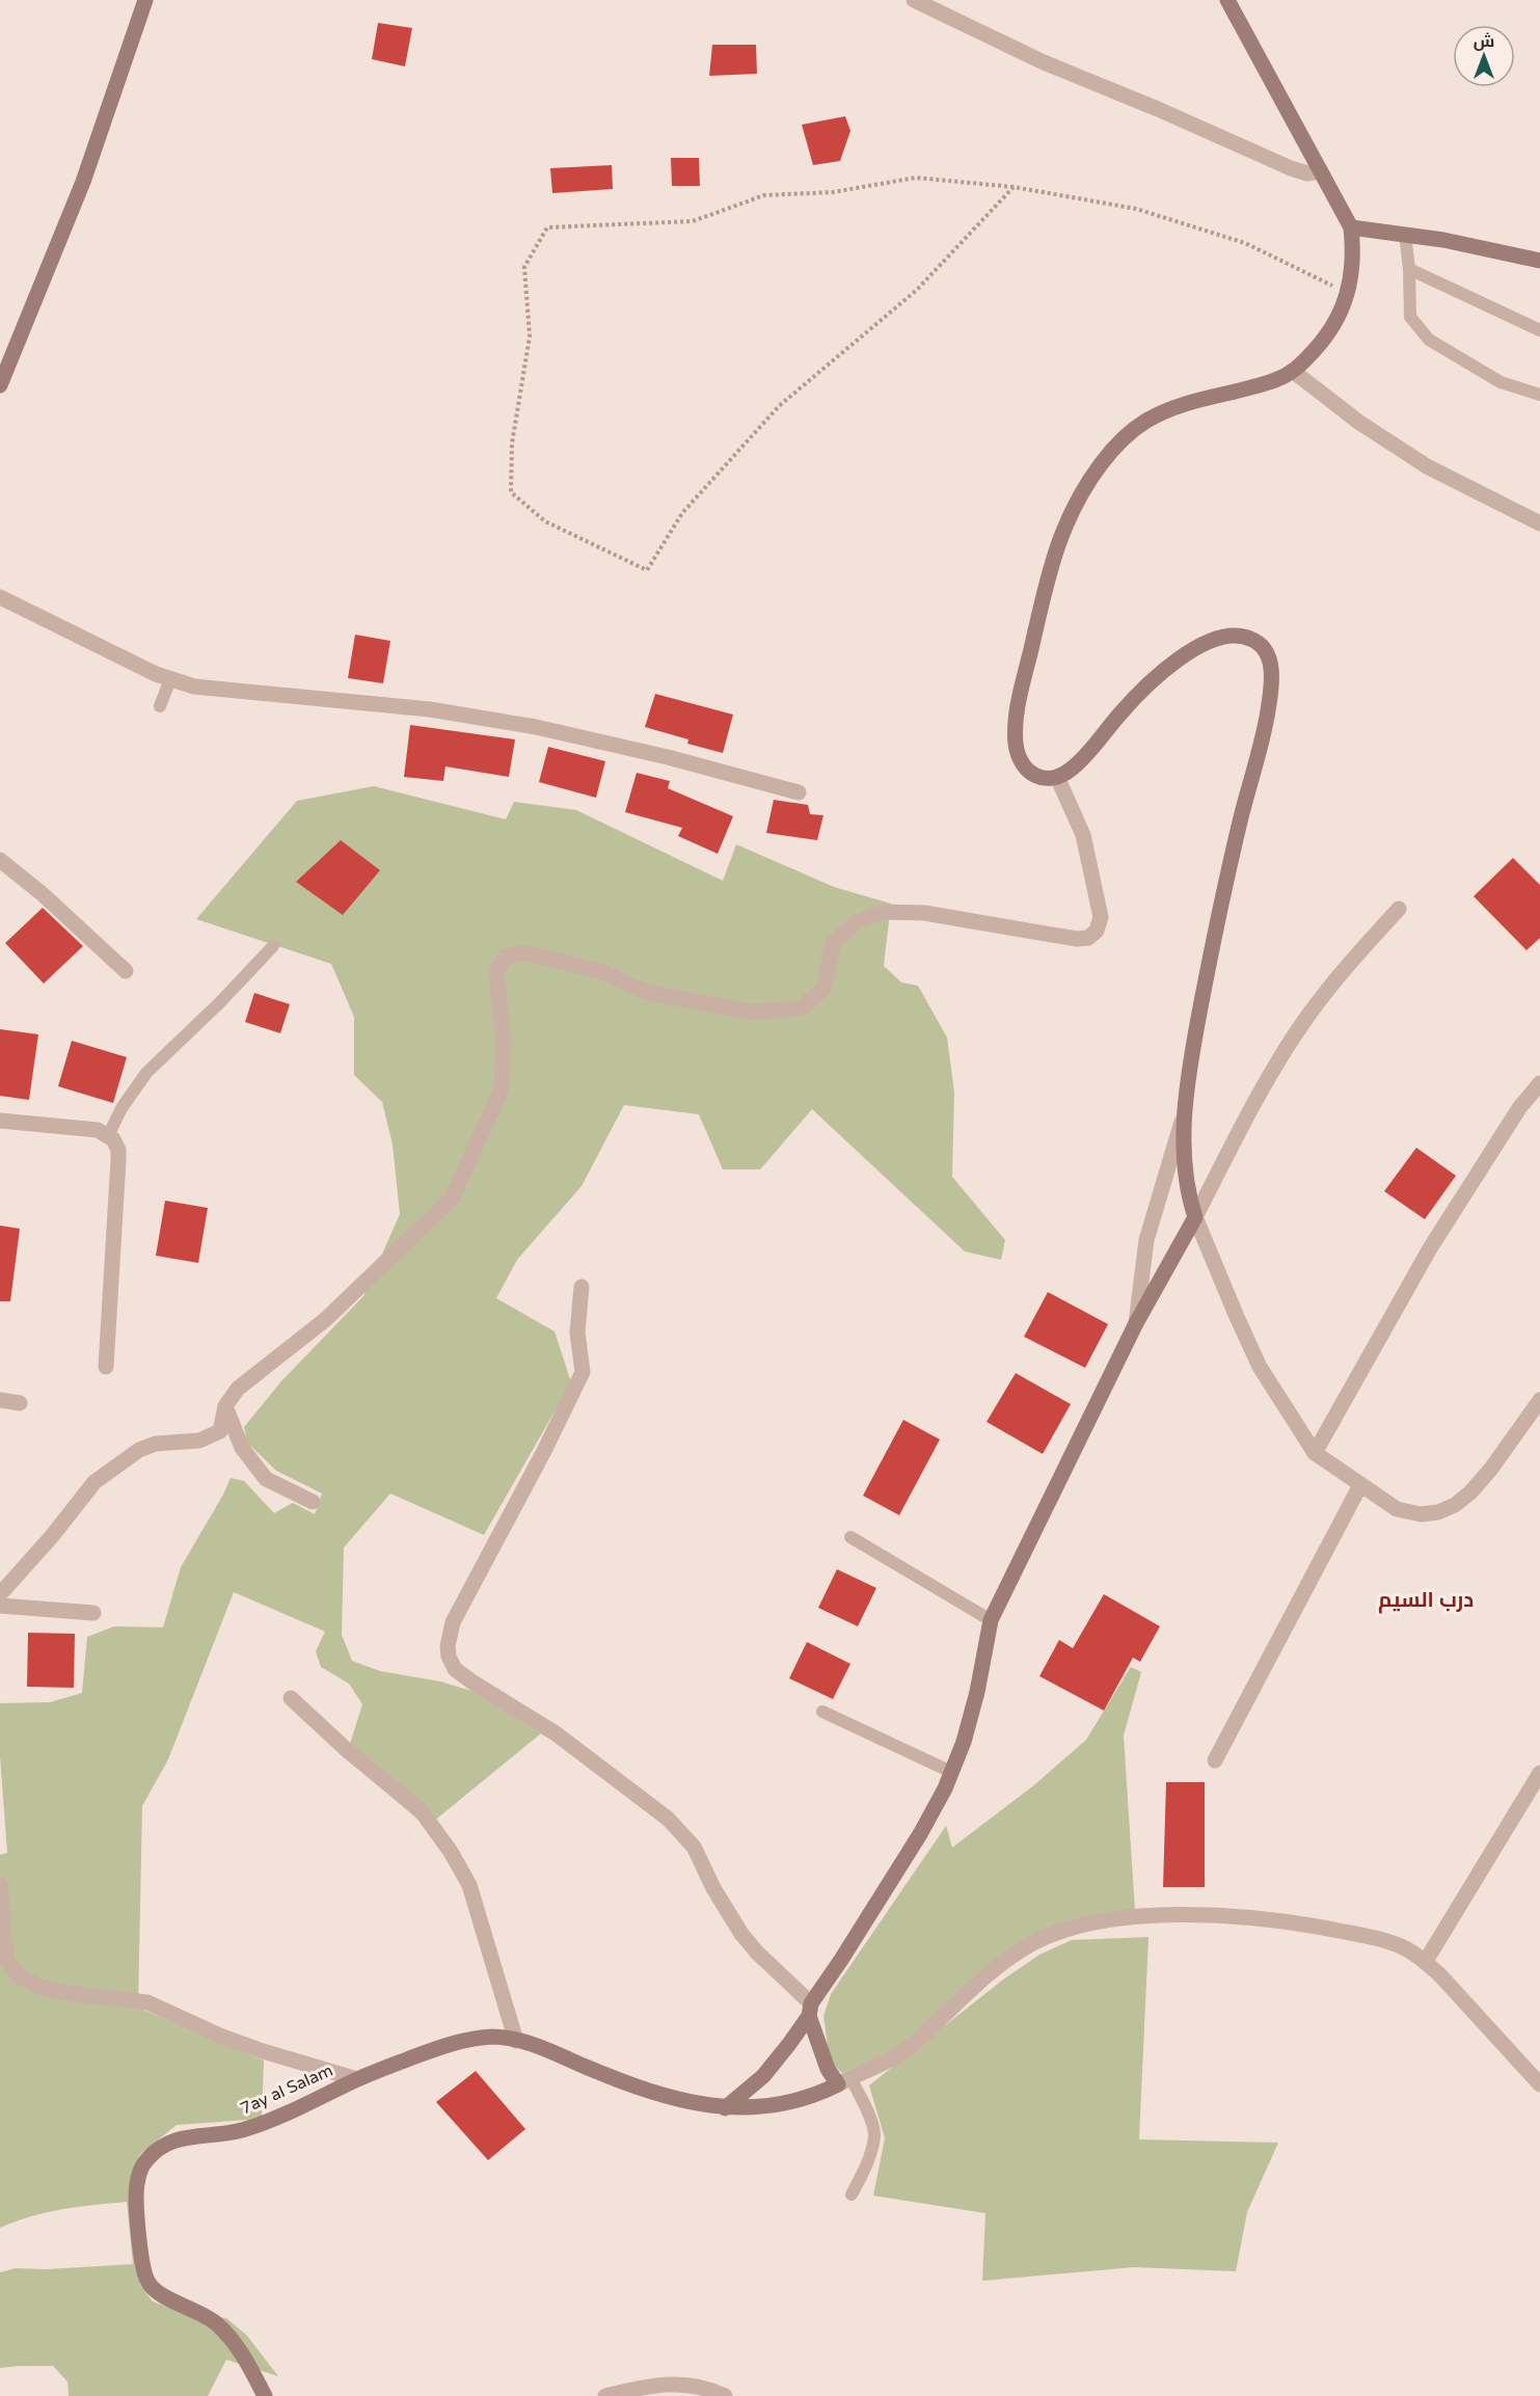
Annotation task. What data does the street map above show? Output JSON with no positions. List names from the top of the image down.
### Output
{
  "streets": {
    "street": ["7ay al Salam"]
  },
  "districts": ["درب السيم"],
  "north": "top"
}
